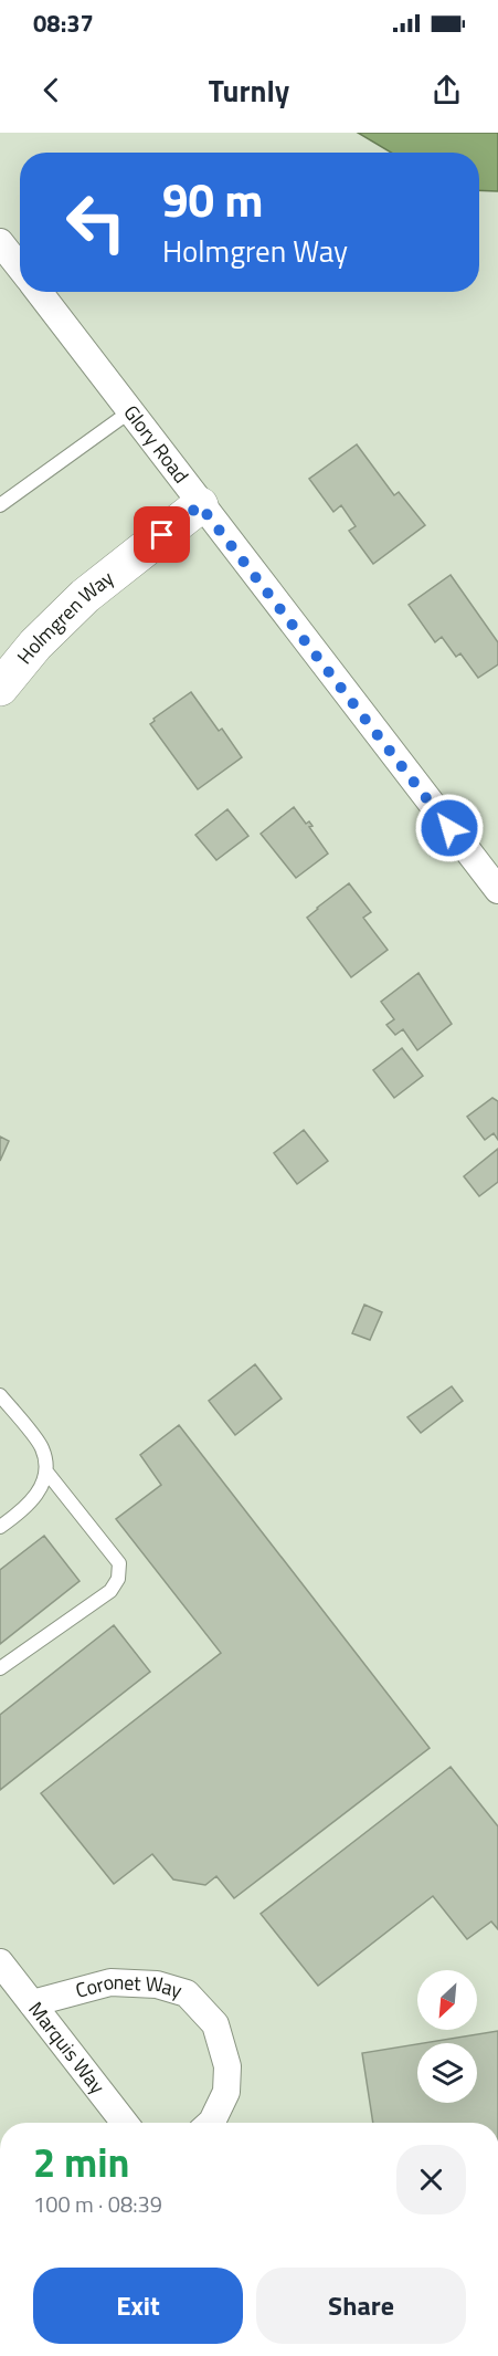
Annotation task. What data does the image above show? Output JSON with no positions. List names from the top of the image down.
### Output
{
  "streets": {
    "street": [
      "Glory Road",
      "Holmgren Way",
      "Coronet Way",
      "Marquis Way"
    ]
  },
  "crossings": [
    ["Glory Road", "Holmgren Way"],
    ["Coronet Way", "Marquis Way"]
  ],
  "north": "bottom left",
  "page": {
    "status": "08:37",
    "header": "Turnly",
    "turn": ["90 m", "Holmgren Way"],
    "heading": ["2 min", "100 m · 08:39"],
    "buttons": ["Exit", "Share"]
  }
}
